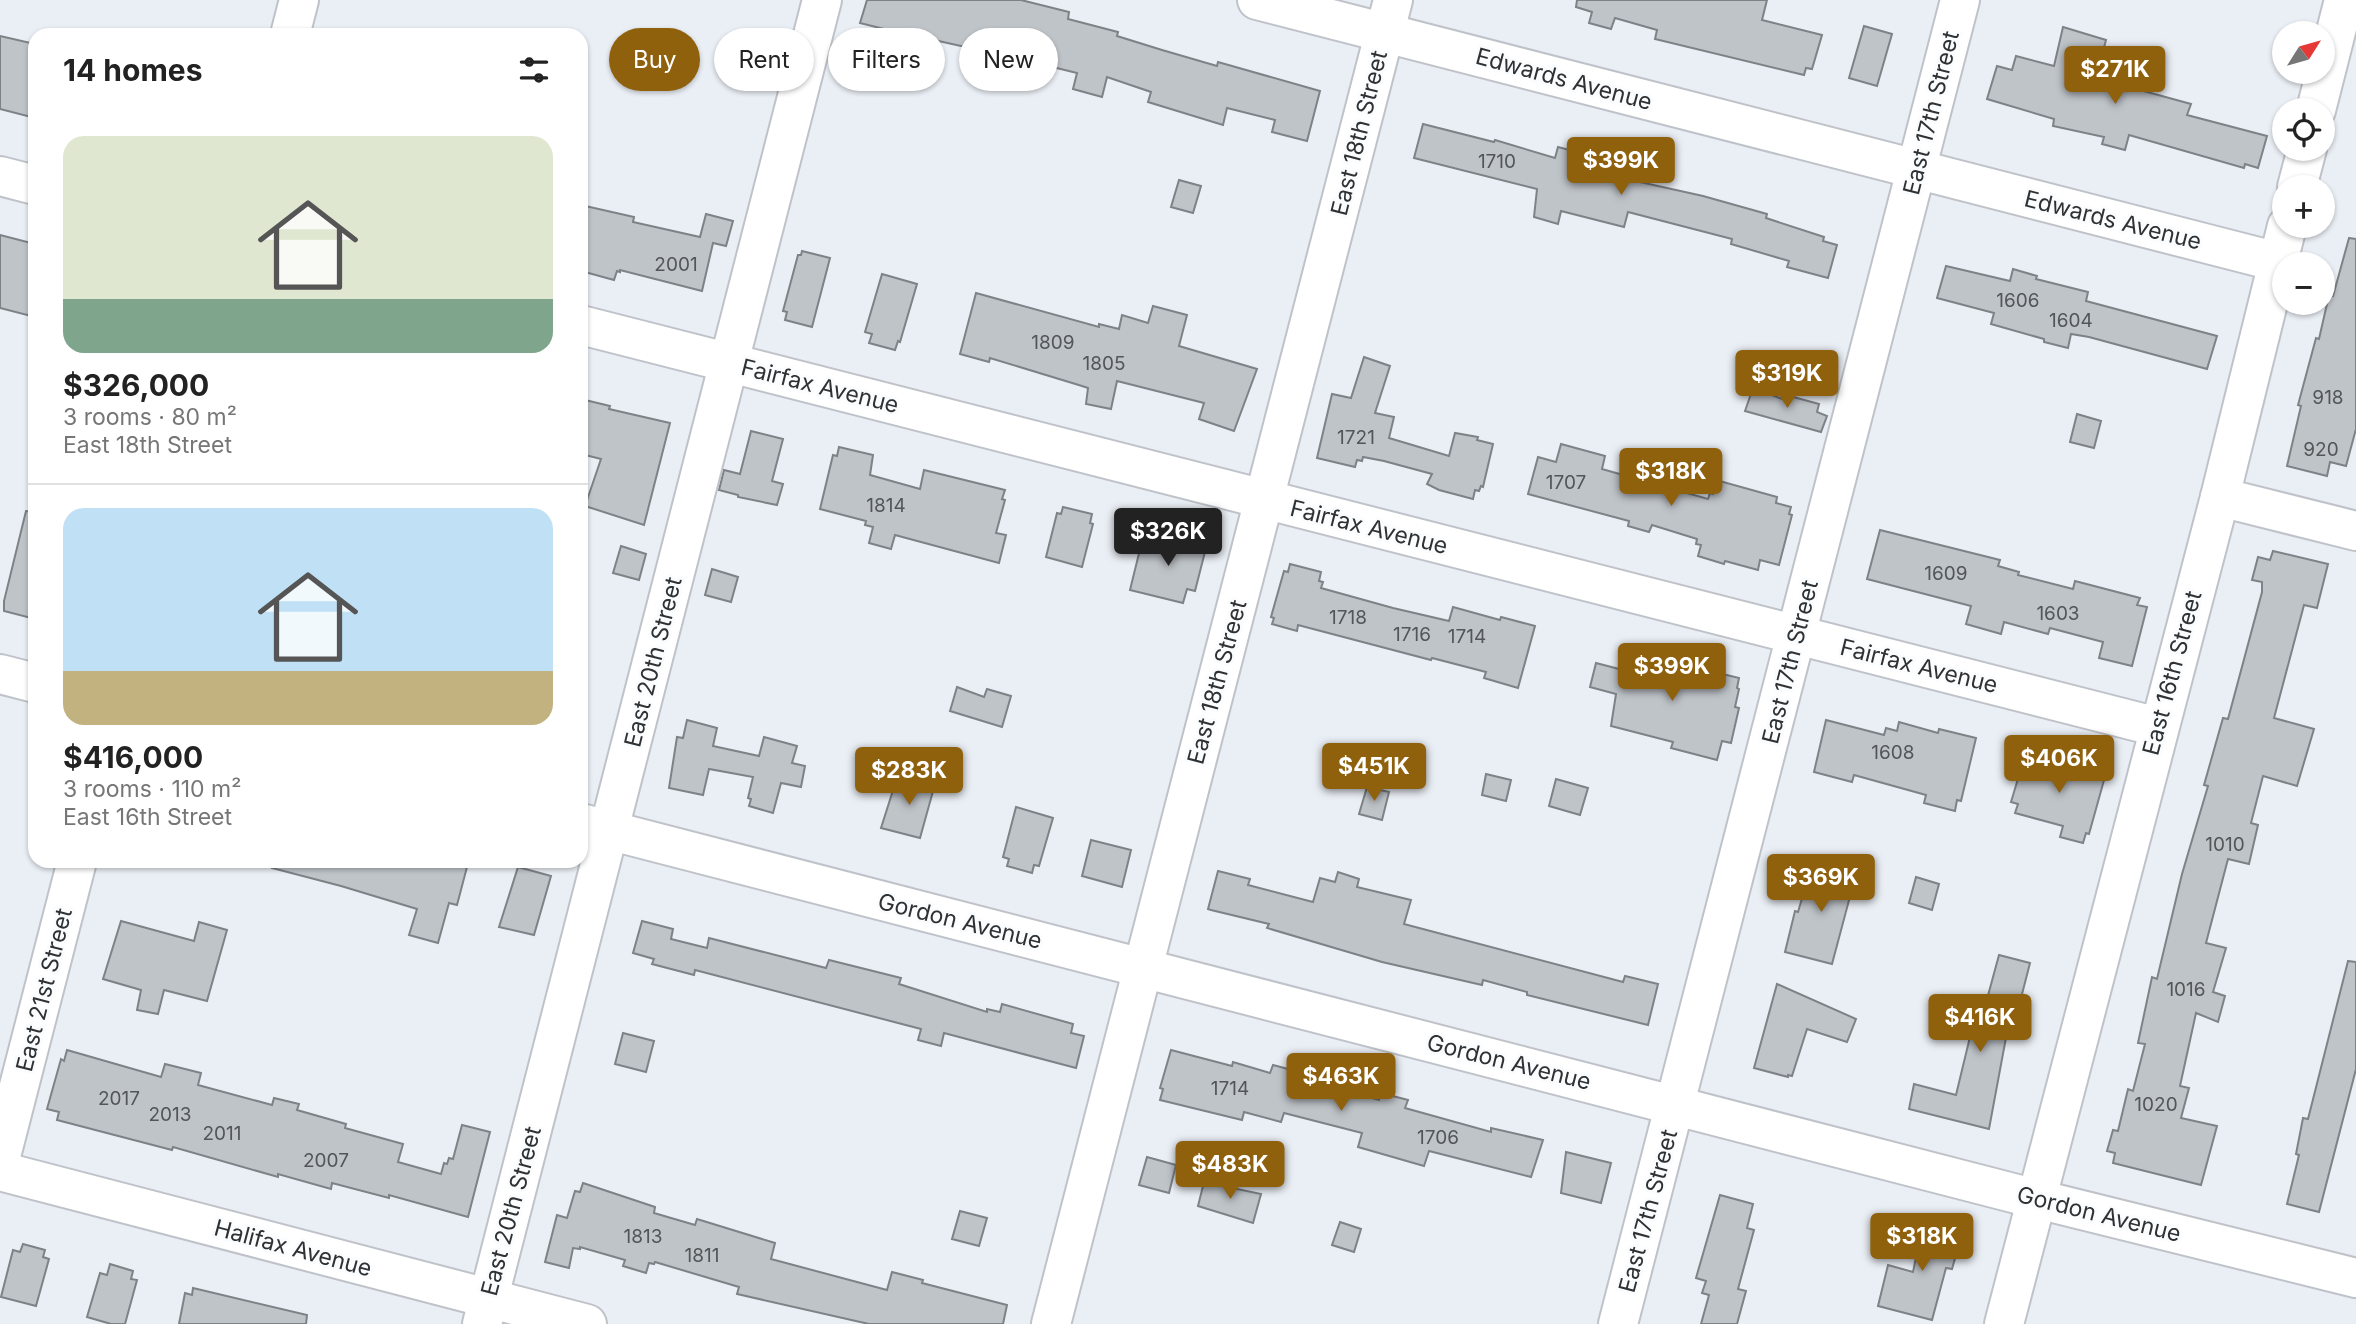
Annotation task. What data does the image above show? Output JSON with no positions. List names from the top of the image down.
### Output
{
  "streets": {
    "street": [
      "Edwards Avenue",
      "East 17th Street",
      "East 18th Street",
      "Fairfax Avenue",
      "East 20th Street",
      "East 16th Street",
      "Gordon Avenue",
      "East 21st Street",
      "Halifax Avenue"
    ]
  },
  "crossings": [
    ["Edwards Avenue", "East 17th Street"],
    ["Edwards Avenue", "East 18th Street"],
    ["Edwards Avenue", "East 16th Street"],
    ["East 17th Street", "Fairfax Avenue"],
    ["East 17th Street", "Gordon Avenue"],
    ["East 18th Street", "Fairfax Avenue"],
    ["East 18th Street", "Gordon Avenue"],
    ["Fairfax Avenue", "East 20th Street"],
    ["Fairfax Avenue", "East 16th Street"],
    ["East 20th Street", "Gordon Avenue"],
    ["East 20th Street", "Halifax Avenue"],
    ["East 16th Street", "Gordon Avenue"]
  ],
  "house_numbers": [
    "1710",
    "2001",
    "1606",
    "1604",
    "1809",
    "1805",
    "918",
    "1721",
    "920",
    "1707",
    "1814",
    "1609",
    "1603",
    "1718",
    "1716",
    "1714",
    "1608",
    "1010",
    "1016",
    "1714",
    "2017",
    "1020",
    "2013",
    "2011",
    "1706",
    "2007",
    "1813",
    "1811"
  ],
  "north": "top right",
  "page": {
    "map_buttons": ["+", "−"],
    "chip": [
      "Buy",
      "Rent",
      "Filters",
      "New"
    ],
    "heading": "14 homes",
    "price": [
      "$271K",
      "$399K",
      "$319K",
      "$318K",
      "$326K",
      "$399K",
      "$406K",
      "$451K",
      "$283K",
      "$369K",
      "$416K",
      "$463K",
      "$483K",
      "$318K"
    ],
    "list": [
      {
        "name": "$326,000",
        "note": "3 rooms · 80 m² · East 18th Street"
      },
      {
        "name": "$416,000",
        "note": "3 rooms · 110 m² · East 16th Street"
      }
    ]
  }
}
